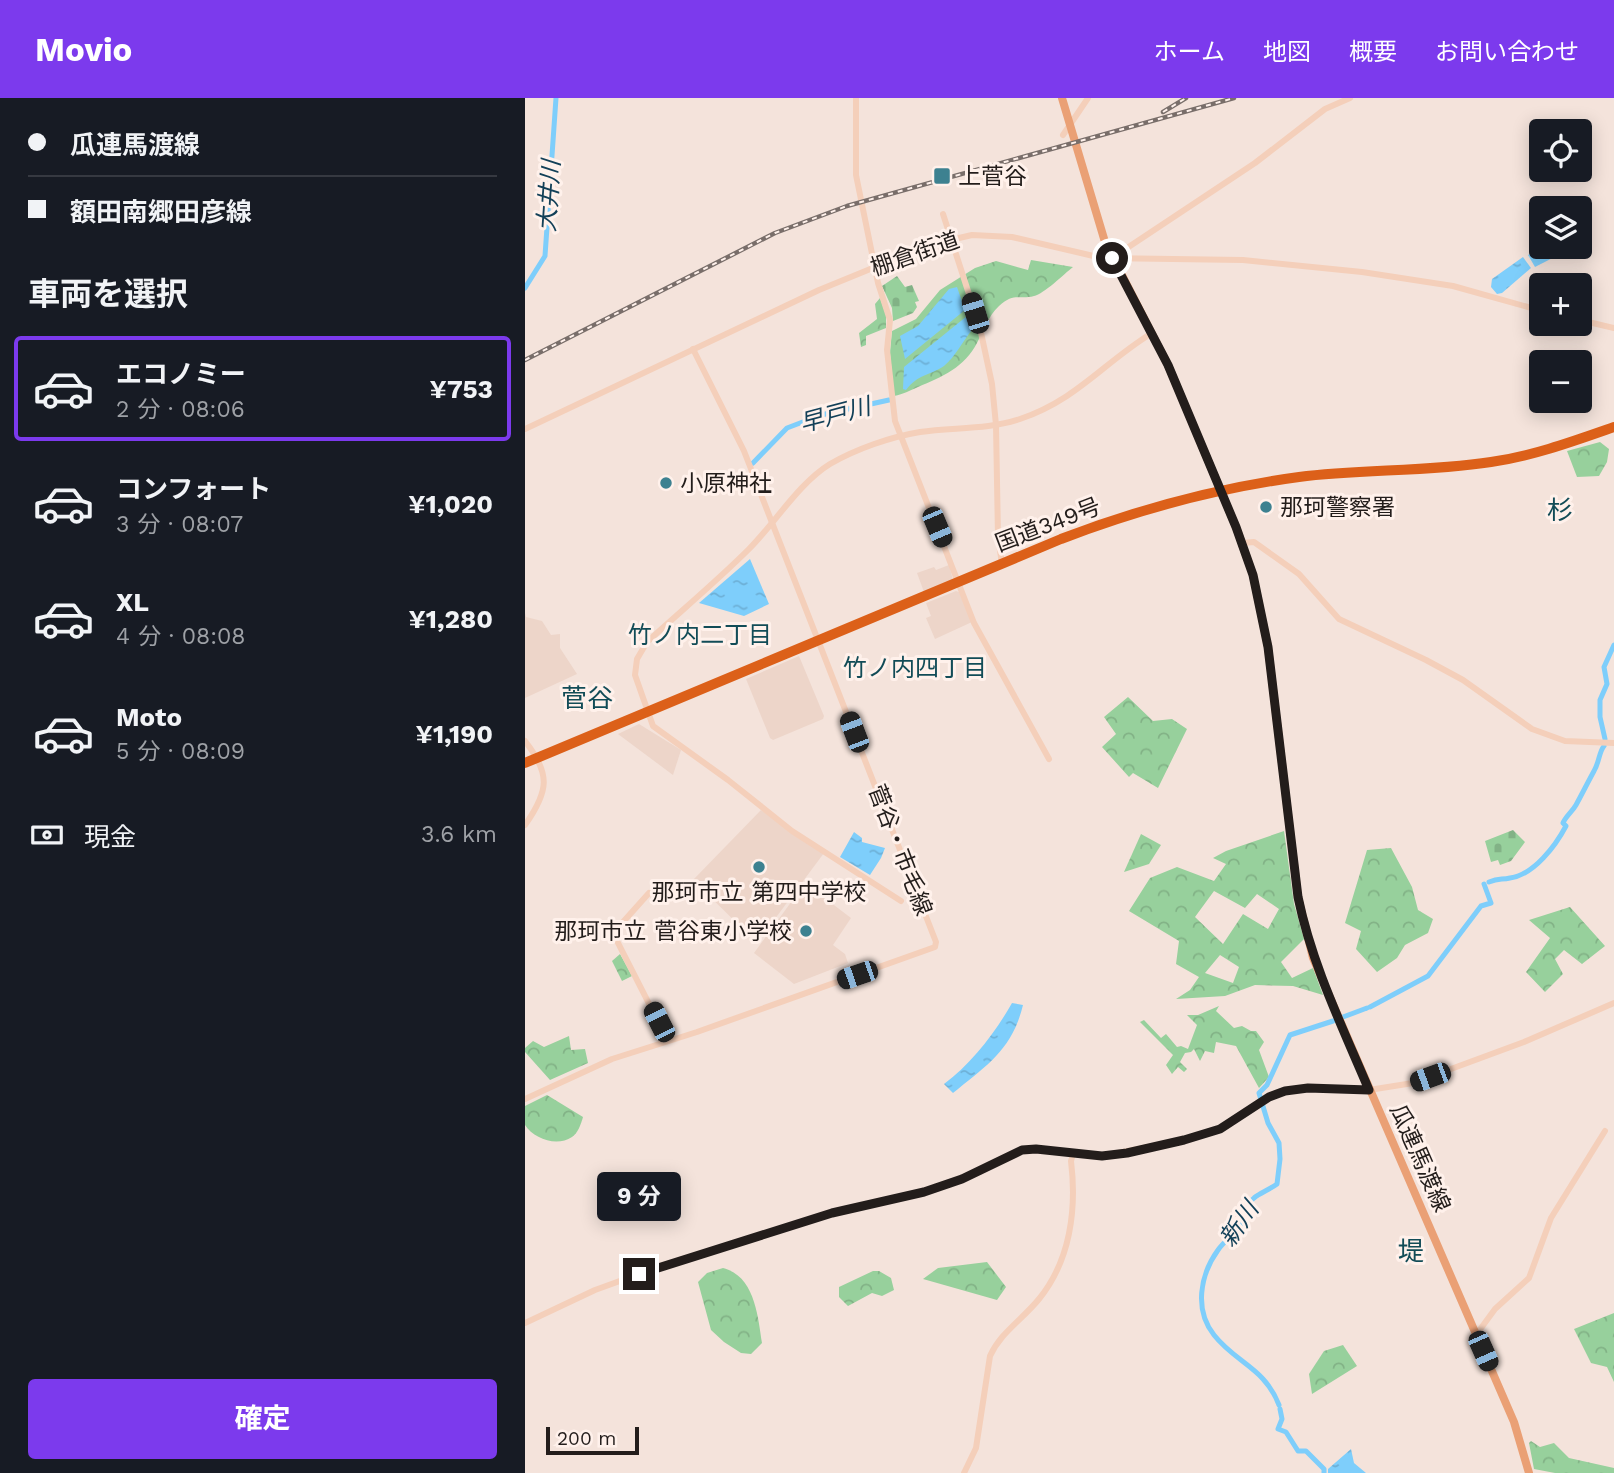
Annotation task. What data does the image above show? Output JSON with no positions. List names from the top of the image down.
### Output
{
  "streets": {
    "highway": ["国道349号"],
    "main road": ["瓜連馬渡線"],
    "street": ["棚倉街道", "菅谷・市毛線"]
  },
  "crossings": [
    ["棚倉街道", "菅谷・市毛線"],
    ["棚倉街道", "瓜連馬渡線"],
    ["国道349号", "菅谷・市毛線"],
    ["国道349号", "瓜連馬渡線"]
  ],
  "districts": [
    "杉",
    "竹ノ内二丁目",
    "竹ノ内四丁目",
    "菅谷",
    "堤"
  ],
  "water": ["大井川", "早戸川", "新川"],
  "places": {
    "transit": ["上菅谷"],
    "other": [
      "小原神社",
      "那珂警察署",
      "那珂市立 第四中学校",
      "那珂市立 菅谷東小学校"
    ]
  },
  "scale_bar": "200 m",
  "page": {
    "header": "Movio",
    "nav": [
      "ホーム",
      "地図",
      "概要",
      "お問い合わせ"
    ],
    "banner": ["瓜連馬渡線", "額田南郷田彦線"],
    "map_buttons": ["+", "−"],
    "heading": "車両を選択",
    "list": [
      {
        "name": "エコノミー",
        "note": "2 分 · 08:06",
        "value": "¥753"
      },
      {
        "name": "コンフォート",
        "note": "3 分 · 08:07",
        "value": "¥1,020"
      },
      {
        "name": "XL",
        "note": "4 分 · 08:08",
        "value": "¥1,280"
      },
      {
        "name": "Moto",
        "note": "5 分 · 08:09",
        "value": "¥1,190"
      }
    ],
    "pay": ["現金", "3.6 km"],
    "bubble": "9 分",
    "buttons": "確定",
    "scale": "200 m"
  }
}
